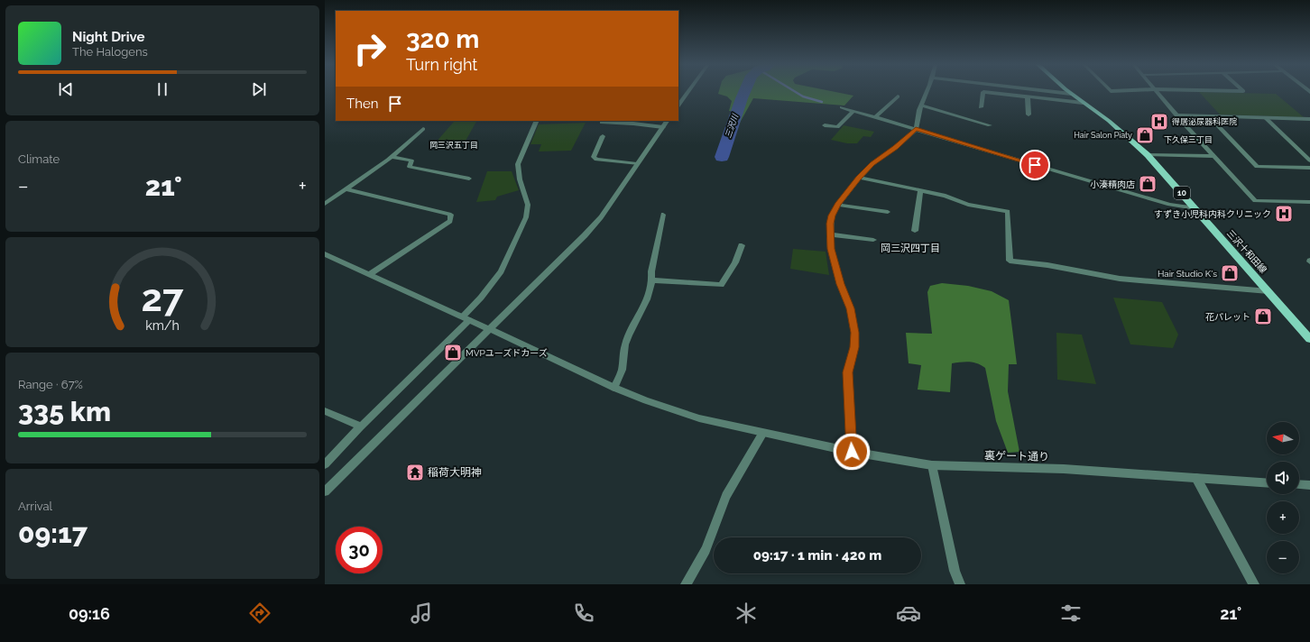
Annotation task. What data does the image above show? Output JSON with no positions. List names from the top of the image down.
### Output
{
  "streets": {
    "main road": ["10", "三沢十和田線"],
    "street": ["裏ゲート通り"]
  },
  "districts": ["下久保三丁目", "岡三沢五丁目", "岡三沢四丁目"],
  "water": ["三沢川"],
  "places": {
    "hospital": ["得居泌尿器科医院", "すずき小児科内科クリニック"],
    "shop": [
      "Hair Salon Piaty",
      "小湊精肉店",
      "Hair Studio K's",
      "花パレット",
      "MVPユーズドカーズ"
    ],
    "temple": ["稲荷大明神"]
  },
  "north": "left",
  "page": {
    "turn": ["320 m", "Turn right"],
    "song": ["Night Drive", "The Halogens"],
    "then": "Then",
    "tile": [
      "Climate",
      ["Range · 67%", "335 km"],
      ["Arrival", "09:17"]
    ],
    "heat": ["−", "21°", "+"],
    "map_buttons": ["+", "−"],
    "limit": "30",
    "trip": "09:17 · 1 min · 420 m",
    "tabs": ["09:16", "21°"],
    "gauge": ["27", "km/h"]
  }
}
